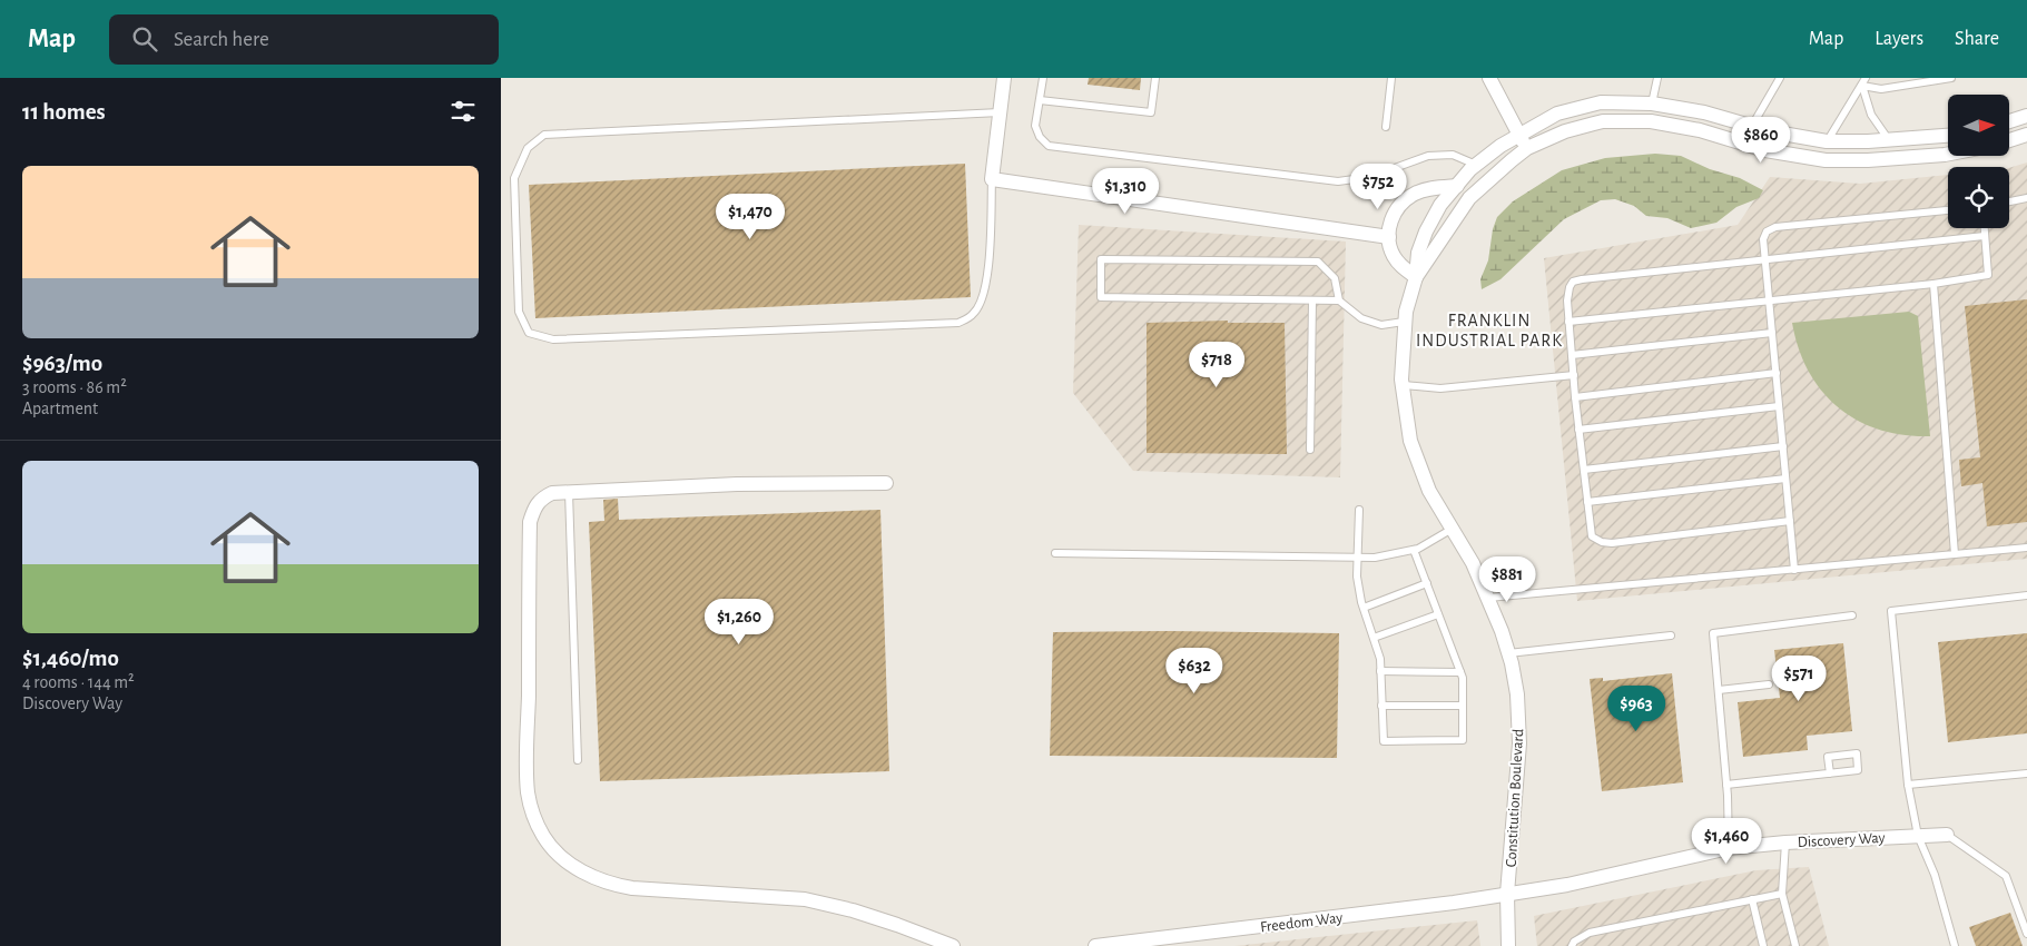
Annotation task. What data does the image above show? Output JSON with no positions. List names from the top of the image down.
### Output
{
  "streets": {
    "street": ["Constitution Boulevard", "Discovery Way", "Freedom Way"]
  },
  "crossings": [
    ["Constitution Boulevard", "Discovery Way"],
    ["Constitution Boulevard", "Freedom Way"],
    ["Discovery Way", "Freedom Way"]
  ],
  "districts": ["FRANKLIN INDUSTRIAL PARK"],
  "north": "right",
  "page": {
    "header": "Map",
    "search": "Search here",
    "nav": ["Map", "Layers", "Share"],
    "heading": "11 homes",
    "price": [
      "$860",
      "$752",
      "$1,310",
      "$1,470",
      "$718",
      "$881",
      "$1,260",
      "$632",
      "$571",
      "$963",
      "$1,460"
    ],
    "list": [
      {
        "name": "$963/mo",
        "note": "3 rooms · 86 m² · Apartment"
      },
      {
        "name": "$1,460/mo",
        "note": "4 rooms · 144 m² · Discovery Way"
      }
    ]
  }
}
